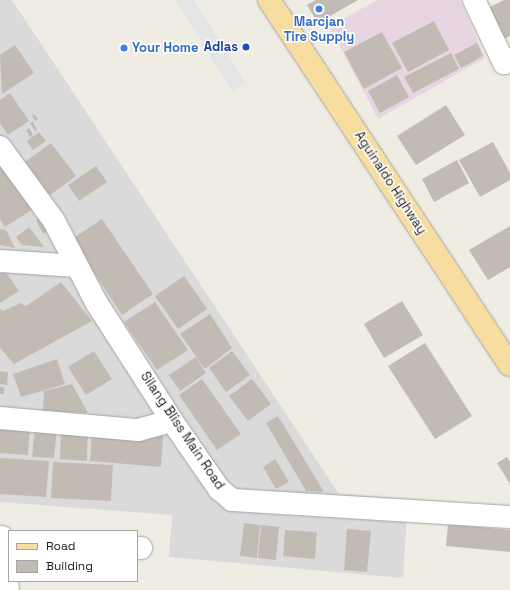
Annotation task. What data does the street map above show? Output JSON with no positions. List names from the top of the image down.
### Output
{
  "streets": {
    "main road": ["Aguinaldo Highway"],
    "street": ["Silang Bliss Main Road"]
  },
  "places": ["Marcjan Tire Supply", "Adlas", "Your Home"],
  "legend": ["Road", "Building"]
}
